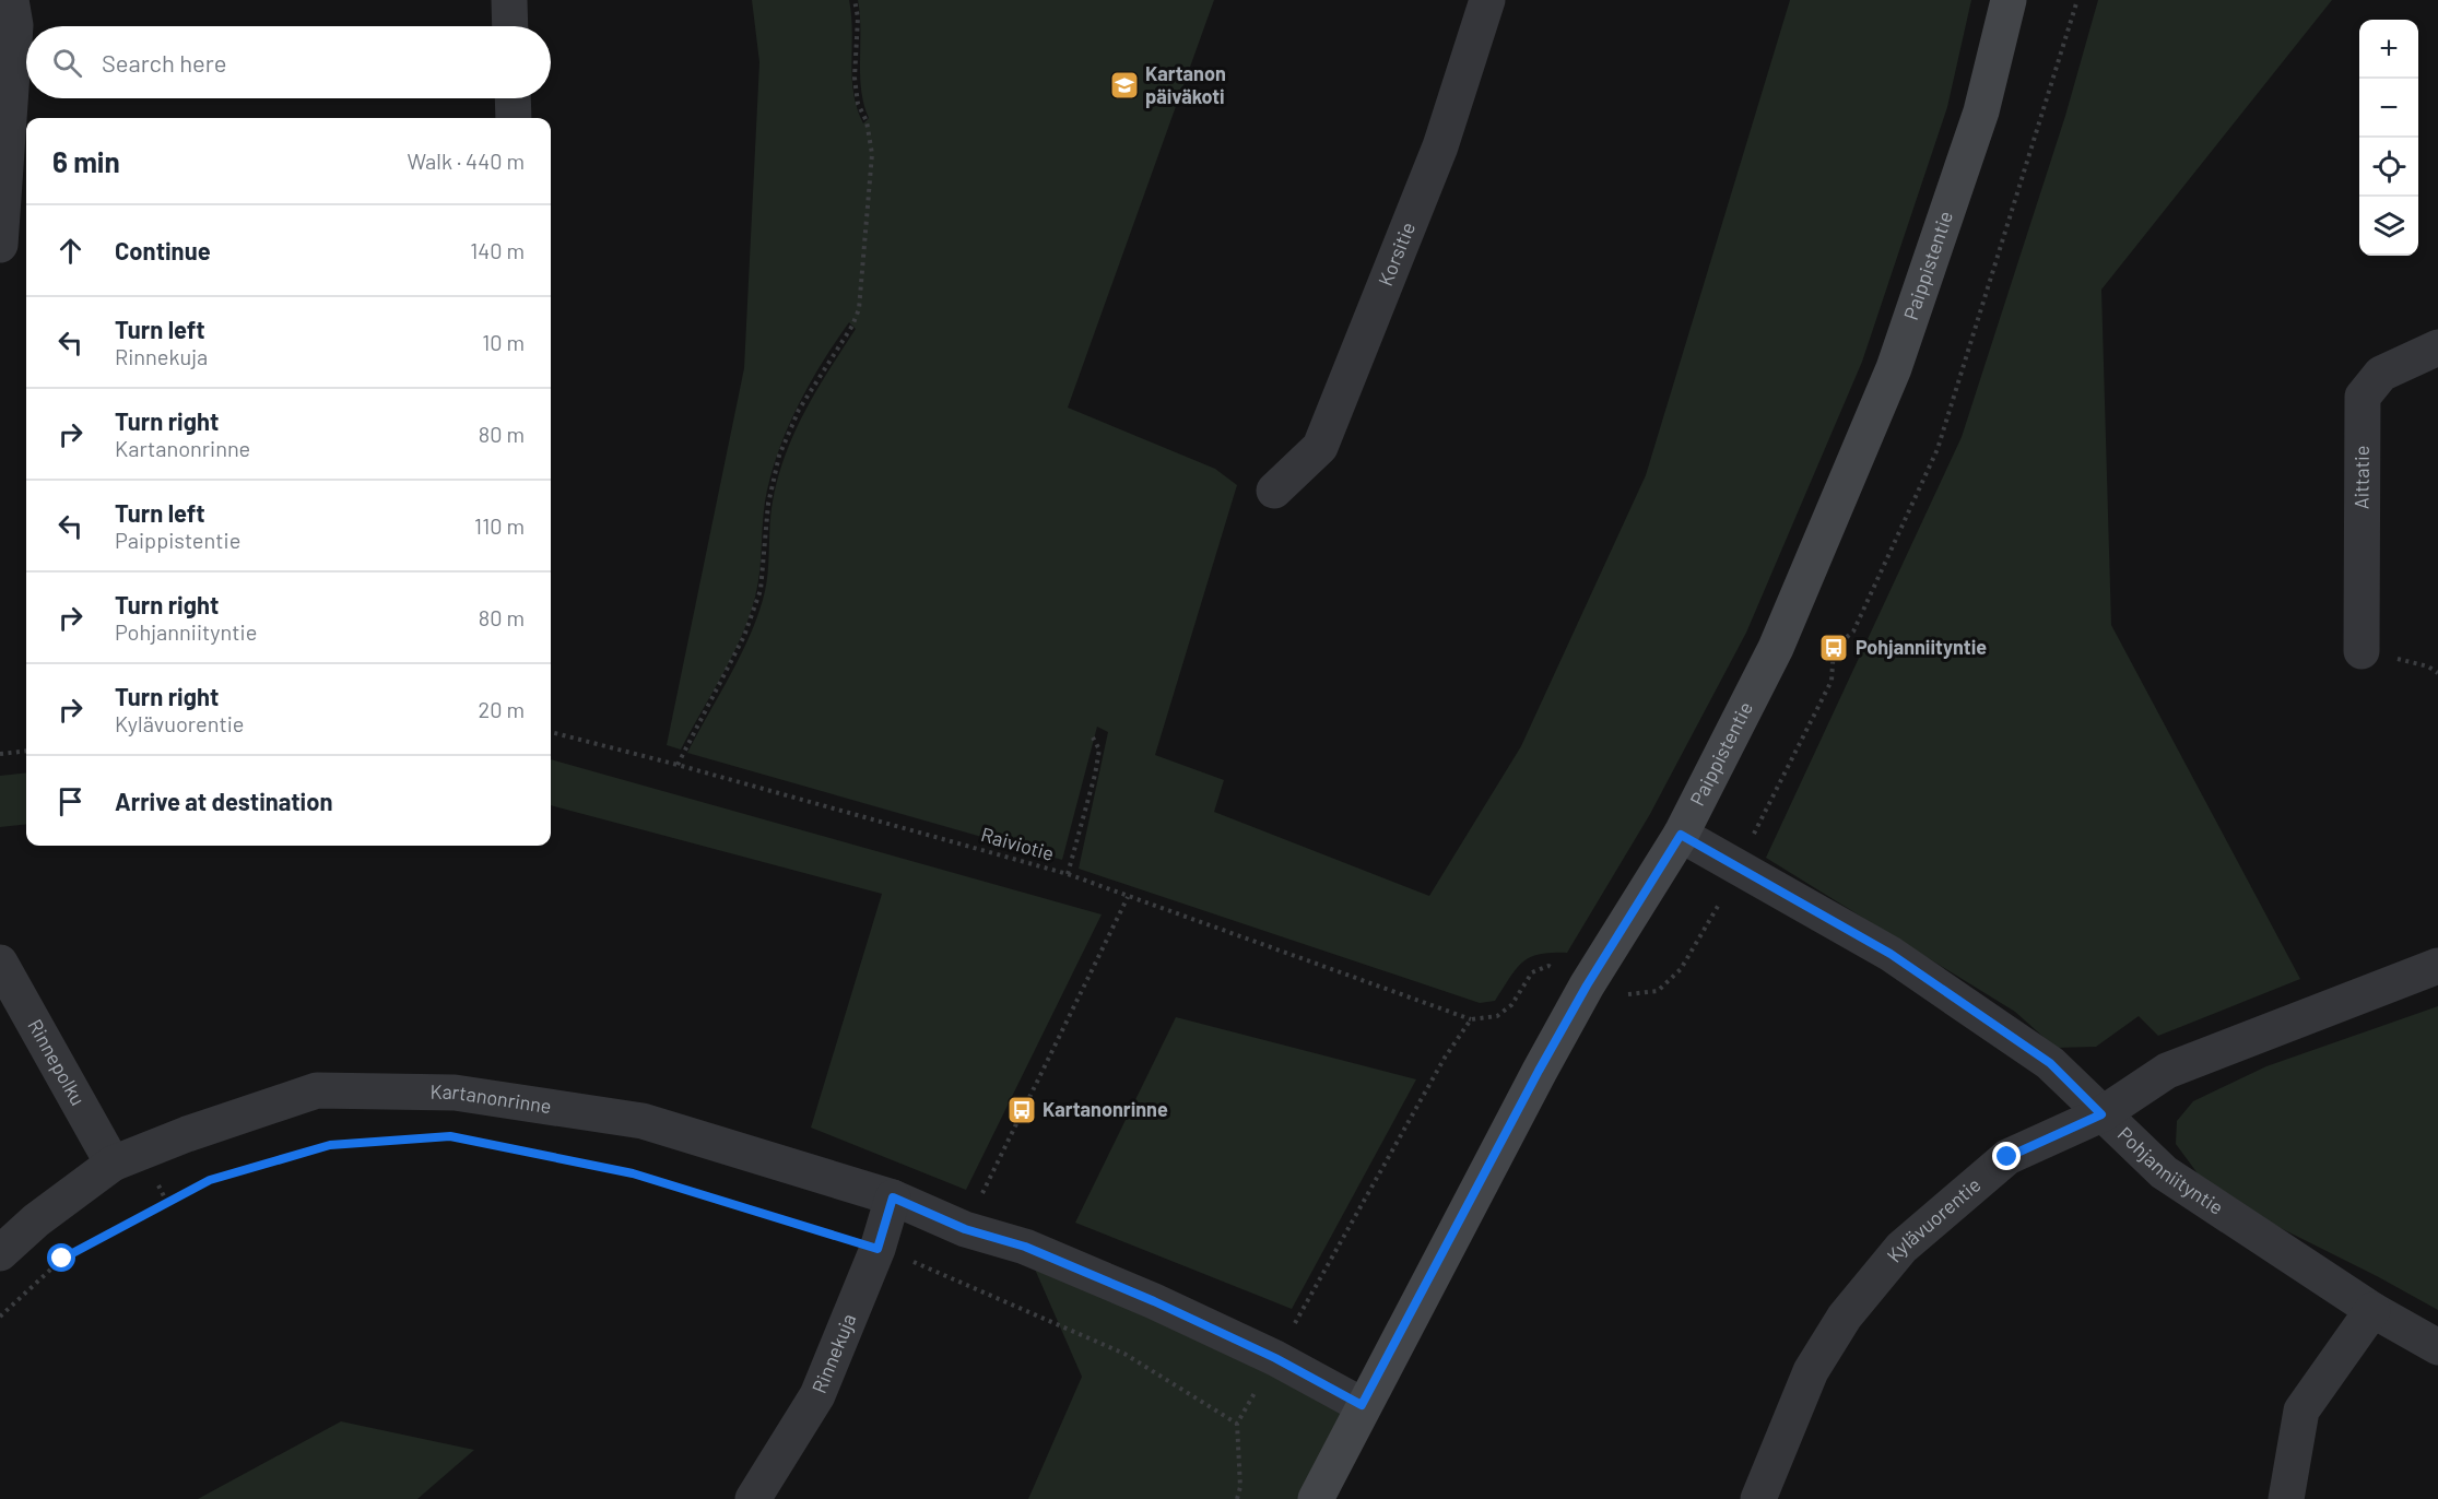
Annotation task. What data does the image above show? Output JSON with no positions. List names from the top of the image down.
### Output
{
  "streets": {
    "street": [
      "Korsitie",
      "Paippistentie",
      "Aittatie",
      "Rinnepolku",
      "Kartanonrinne",
      "Pohjanniityntie",
      "Kylävuorentie",
      "Rinnekuja"
    ],
    "path": ["Raiviotie"]
  },
  "crossings": [
    ["Paippistentie", "Kartanonrinne"],
    ["Paippistentie", "Pohjanniityntie"],
    ["Rinnepolku", "Kartanonrinne"],
    ["Kartanonrinne", "Rinnekuja"],
    ["Pohjanniityntie", "Kylävuorentie"]
  ],
  "places": {
    "school or university": ["Kartanon päiväkoti"],
    "bus stop": ["Pohjanniityntie", "Kartanonrinne"]
  },
  "page": {
    "map_buttons": ["+", "−"],
    "search": "Search here",
    "heading": ["6 min", "Walk · 440 m"],
    "list": [
      ["Continue", "140 m"],
      ["Turn left", "Rinnekuja", "10 m"],
      ["Turn right", "Kartanonrinne", "80 m"],
      ["Turn left", "Paippistentie", "110 m"],
      ["Turn right", "Pohjanniityntie", "80 m"],
      ["Turn right", "Kylävuorentie", "20 m"],
      "Arrive at destination"
    ]
  }
}
